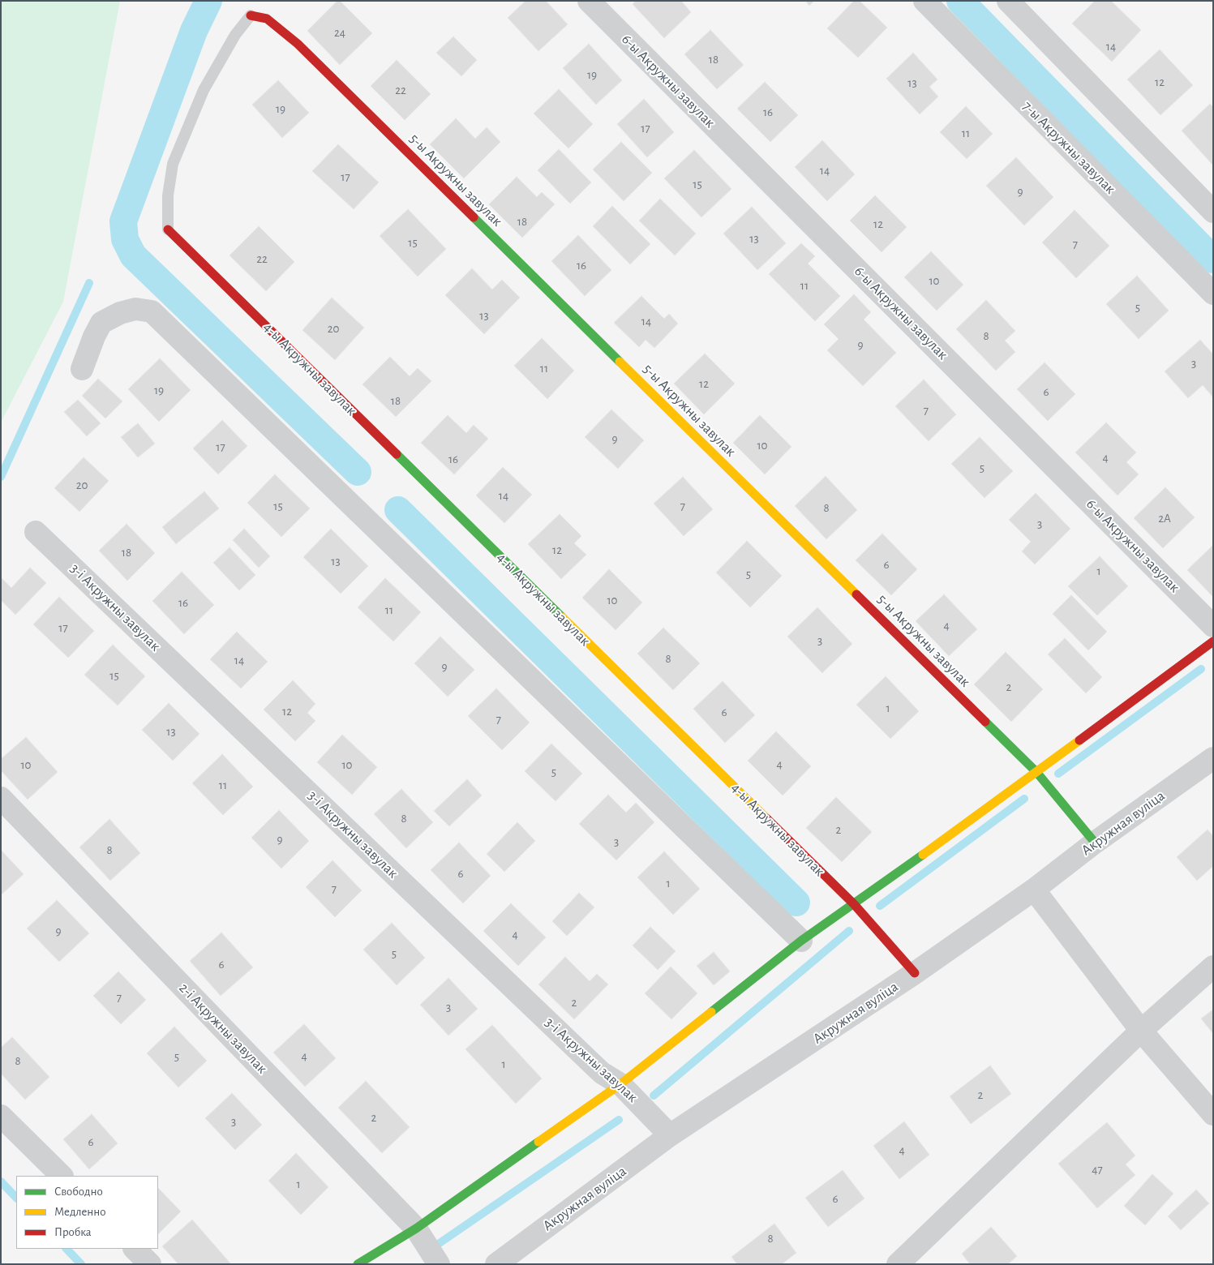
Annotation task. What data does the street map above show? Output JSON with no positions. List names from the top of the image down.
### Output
{
  "streets": {
    "street": [
      "6-ы Акружны завулак",
      "7-ы Акружны завулак",
      "5-ы Акружны завулак",
      "4-ы Акружны завулак",
      "3-і Акружны завулак",
      "Акружная вуліца",
      "2-і Акружны завулак"
    ]
  },
  "crossings": [
    ["5-ы Акружны завулак", "Акружная вуліца"],
    ["4-ы Акружны завулак", "Акружная вуліца"],
    ["3-і Акружны завулак", "Акружная вуліца"]
  ],
  "house_numbers": [
    "24",
    "14",
    "18",
    "19",
    "12",
    "13",
    "22",
    "19",
    "16",
    "17",
    "11",
    "14",
    "17",
    "15",
    "9",
    "18",
    "12",
    "13",
    "15",
    "7",
    "22",
    "16",
    "10",
    "11",
    "5",
    "13",
    "14",
    "20",
    "8",
    "9",
    "3",
    "11",
    "12",
    "19",
    "6",
    "18",
    "7",
    "9",
    "10",
    "17",
    "4",
    "16",
    "5",
    "20",
    "14",
    "15",
    "7",
    "8",
    "2А",
    "3",
    "12",
    "18",
    "13",
    "6",
    "1",
    "5",
    "10",
    "16",
    "11",
    "4",
    "17",
    "3",
    "8",
    "14",
    "9",
    "15",
    "2",
    "1",
    "12",
    "6",
    "7",
    "13",
    "4",
    "10",
    "10",
    "5",
    "11",
    "8",
    "2",
    "9",
    "3",
    "8",
    "6",
    "1",
    "7",
    "9",
    "4",
    "5",
    "6",
    "7",
    "2",
    "3",
    "4",
    "5",
    "8",
    "1",
    "2",
    "2",
    "3",
    "6",
    "4",
    "47",
    "1",
    "6",
    "8"
  ],
  "legend": ["Свободно", "Медленно", "Пробка"]
}
